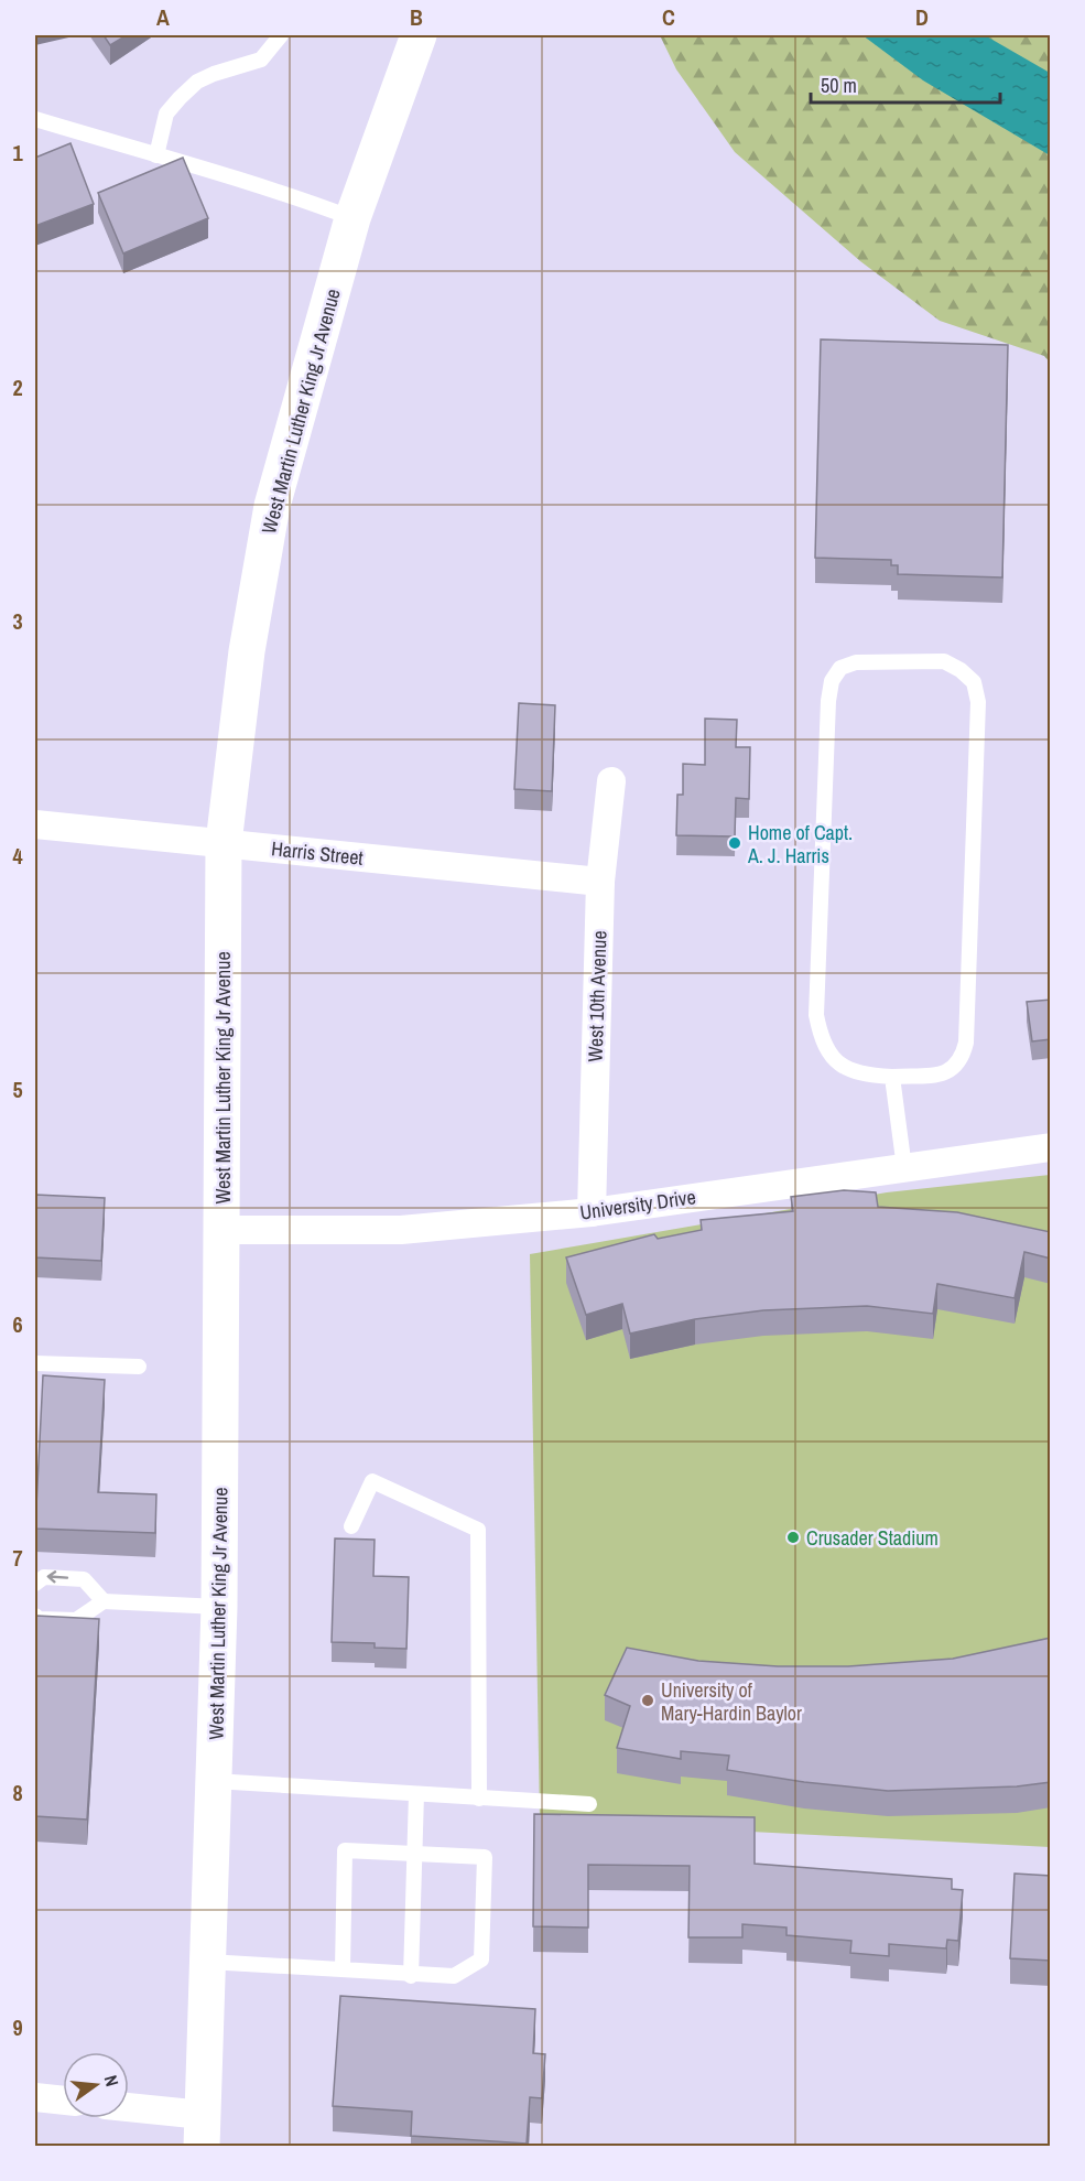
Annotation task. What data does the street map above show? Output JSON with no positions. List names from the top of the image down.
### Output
{
  "streets": {
    "street": [
      "West Martin Luther King Jr Avenue",
      "Harris Street",
      "West 10th Avenue",
      "University Drive"
    ]
  },
  "crossings": [
    ["West Martin Luther King Jr Avenue", "Harris Street"],
    ["West Martin Luther King Jr Avenue", "University Drive"],
    ["Harris Street", "West 10th Avenue"],
    ["West 10th Avenue", "University Drive"]
  ],
  "places": ["Home of Capt. A. J. Harris", "Crusader Stadium", "University of Mary-Hardin Baylor"],
  "scale_bar": "50 m",
  "north": "right",
  "grid": {
    "columns": [
      "A",
      "B",
      "C",
      "D"
    ],
    "rows": [
      "1",
      "2",
      "3",
      "4",
      "5",
      "6",
      "7",
      "8",
      "9"
    ]
  }
}
